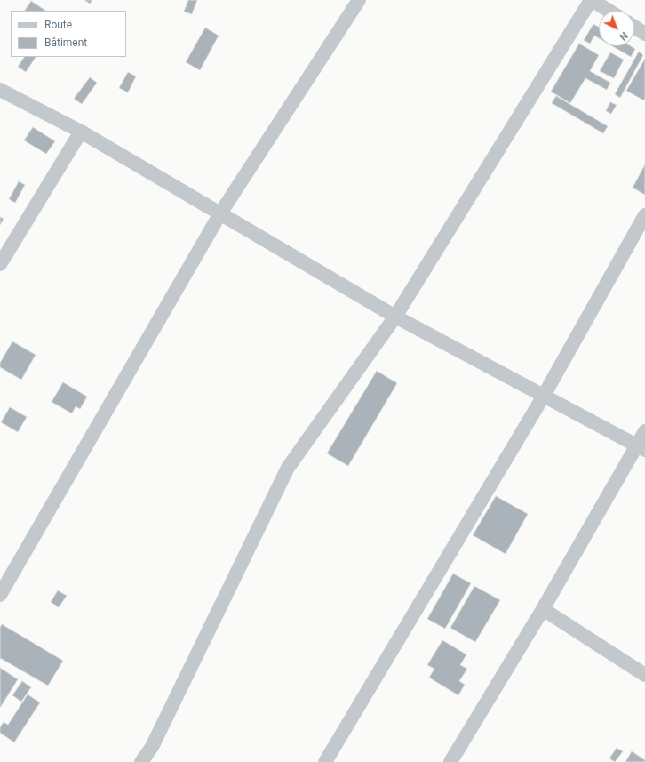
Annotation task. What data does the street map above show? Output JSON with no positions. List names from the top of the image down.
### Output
{
  "legend": ["Route", "Bâtiment"],
  "north": "bottom right"
}
